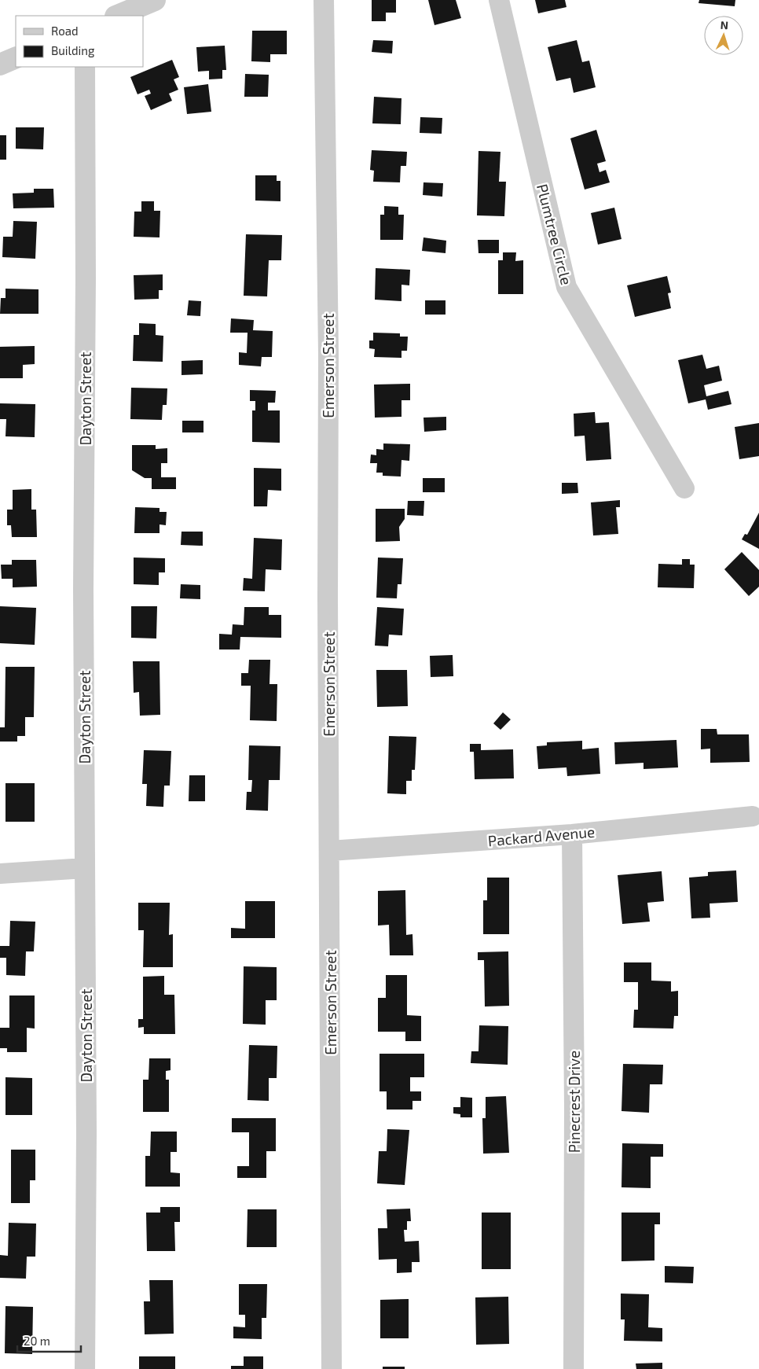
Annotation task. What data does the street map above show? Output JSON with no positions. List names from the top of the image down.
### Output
{
  "streets": {
    "street": [
      "Plumtree Circle",
      "Emerson Street",
      "Dayton Street",
      "Packard Avenue",
      "Pinecrest Drive"
    ]
  },
  "crossings": [
    ["Emerson Street", "Packard Avenue"],
    ["Packard Avenue", "Pinecrest Drive"]
  ],
  "legend": ["Road", "Building"],
  "scale_bar": "20 m",
  "north": "top"
}
